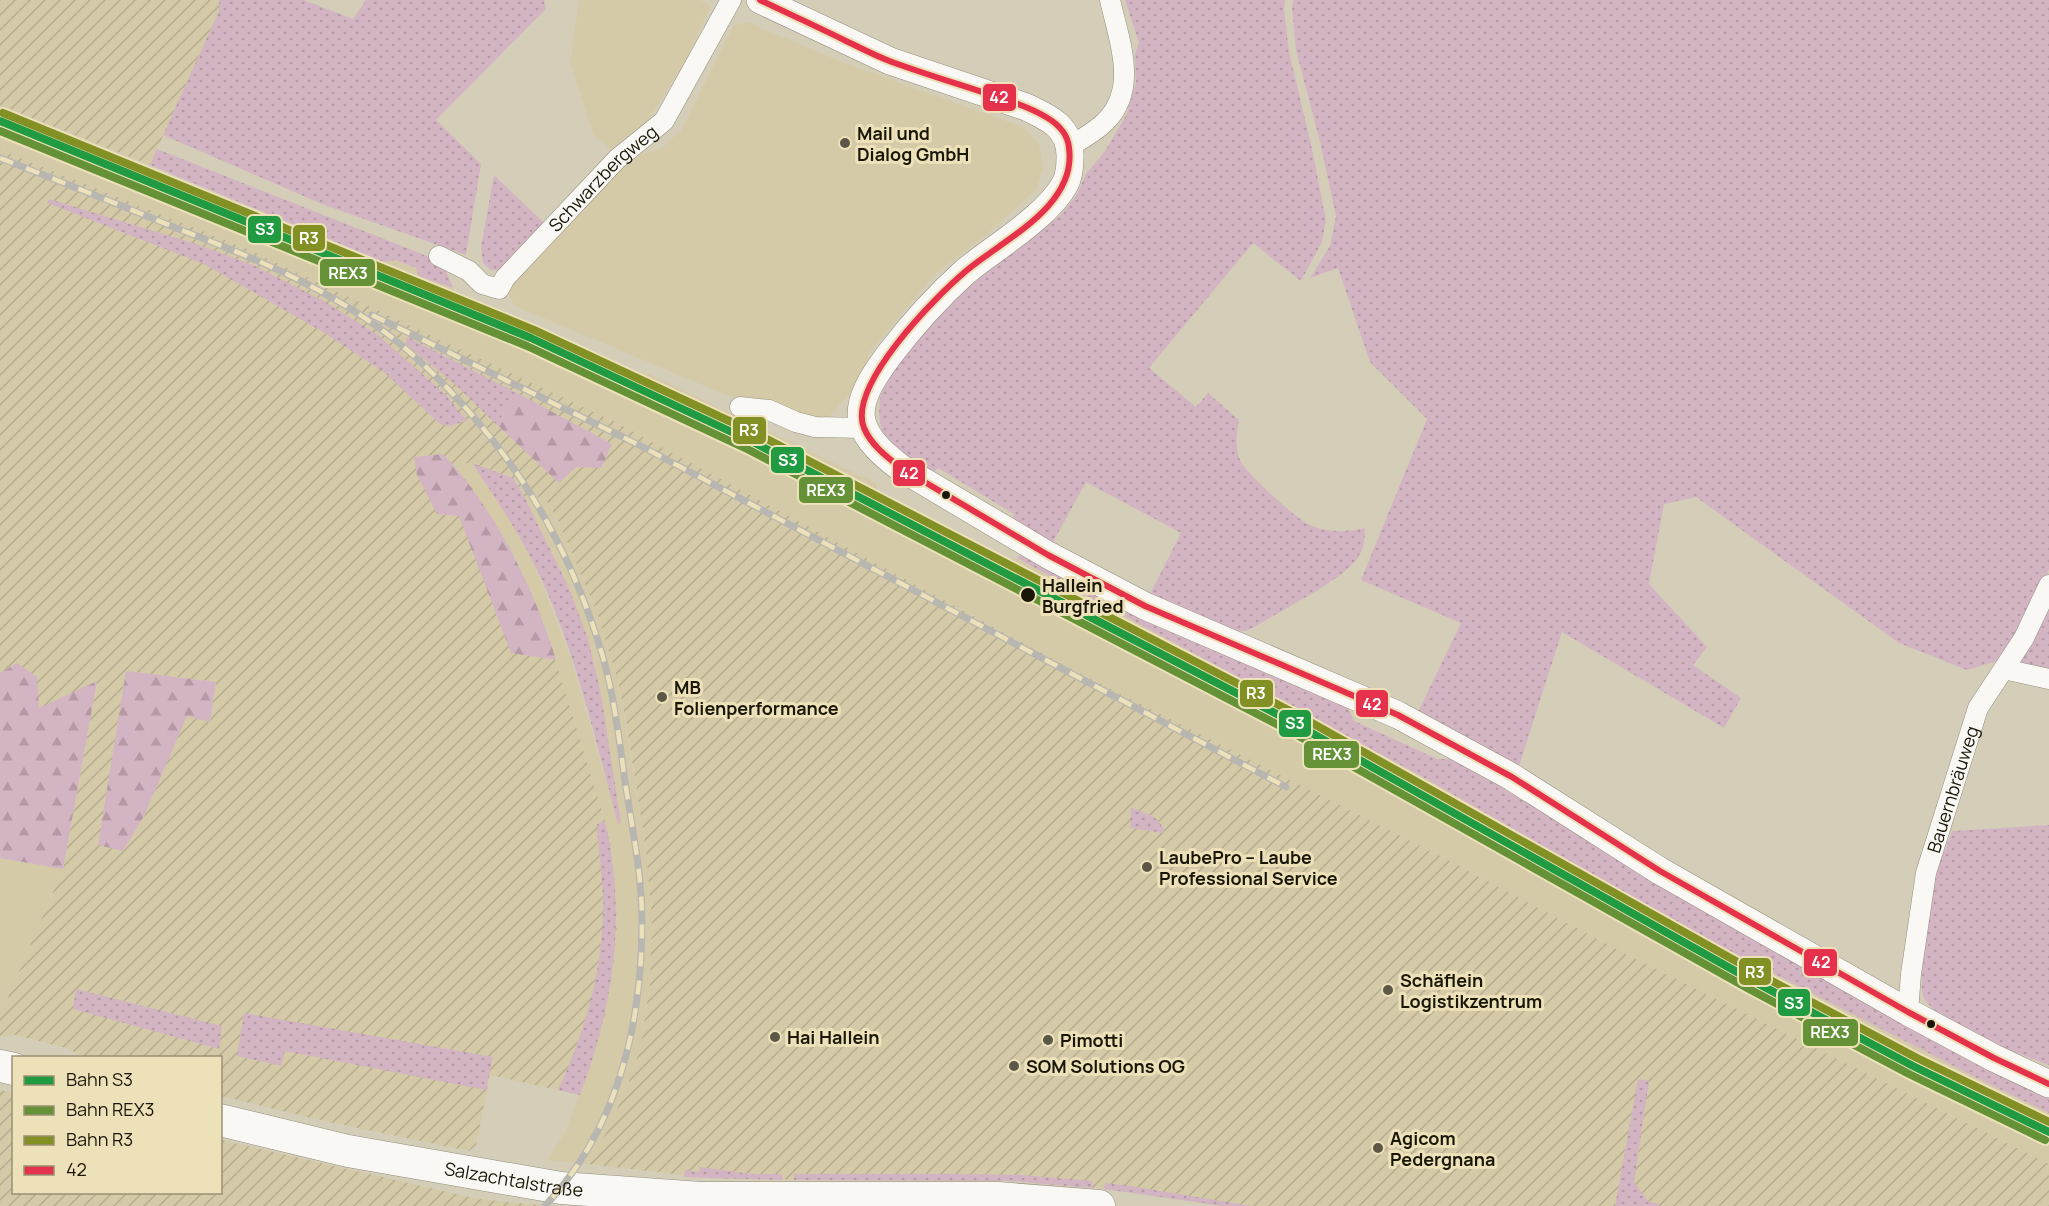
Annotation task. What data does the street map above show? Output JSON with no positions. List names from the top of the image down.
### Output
{
  "streets": {
    "main road": ["Salzachtalstraße"],
    "street": ["Schwarzbergweg", "Bauernbräuweg"]
  },
  "places": [
    "Mail und Dialog GmbH",
    "Hallein Burgfried",
    "MB Folienperformance",
    "LaubePro – Laube Professional Service",
    "Schäflein Logistikzentrum",
    "Hai Hallein",
    "Pimotti",
    "SOM Solutions OG",
    "Agicom Pedergnana"
  ],
  "lines": [
    "transit line 42",
    "rail line R3",
    "rail line S3",
    "rail line REX3"
  ],
  "legend": [
    "Bahn S3",
    "Bahn REX3",
    "Bahn R3",
    "42"
  ]
}
